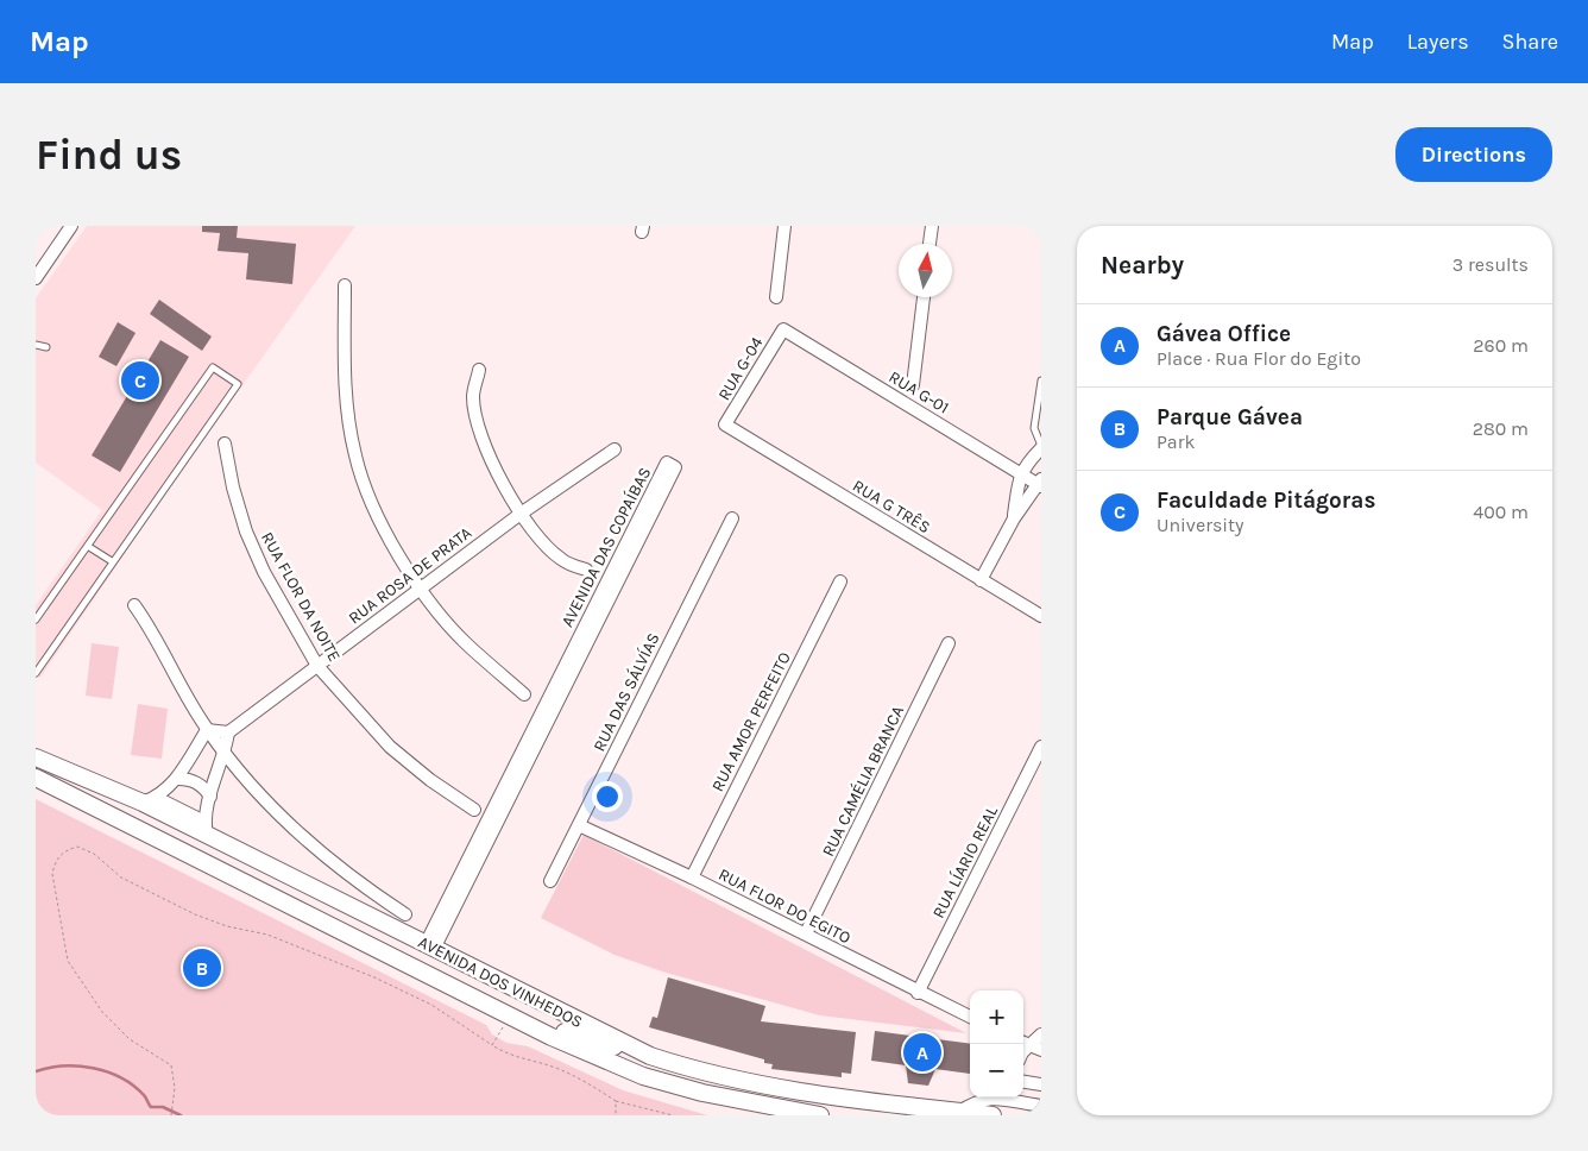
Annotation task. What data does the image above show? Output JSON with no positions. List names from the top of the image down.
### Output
{
  "streets": {
    "main road": ["AVENIDA DOS VINHEDOS"],
    "street": [
      "RUA G-04",
      "RUA G-01",
      "RUA G TRÊS",
      "AVENIDA DAS COPAÍBAS",
      "RUA ROSA DE PRATA",
      "RUA FLOR DA NOITE",
      "RUA DAS SÁLVÍAS",
      "RUA AMOR PERFEITO",
      "RUA CAMÉLIA BRANCA",
      "RUA LÍARIO REAL",
      "RUA FLOR DO EGITO"
    ]
  },
  "crossings": [
    ["RUA G-04", "RUA G-01"],
    ["RUA G-04", "RUA G TRÊS"],
    ["AVENIDA DAS COPAÍBAS", "AVENIDA DOS VINHEDOS"],
    ["RUA ROSA DE PRATA", "RUA FLOR DA NOITE"],
    ["RUA DAS SÁLVÍAS", "RUA FLOR DO EGITO"],
    ["RUA AMOR PERFEITO", "RUA FLOR DO EGITO"],
    ["RUA CAMÉLIA BRANCA", "RUA FLOR DO EGITO"],
    ["RUA LÍARIO REAL", "RUA FLOR DO EGITO"]
  ],
  "north": "top",
  "page": {
    "header": "Map",
    "nav": ["Map", "Layers", "Share"],
    "buttons": "Directions",
    "title": "Find us",
    "heading": ["Nearby", "3 results"],
    "list": [
      {
        "mark": "A",
        "name": "Gávea Office",
        "note": "Place · Rua Flor do Egito",
        "value": "260 m"
      },
      {
        "mark": "B",
        "name": "Parque Gávea",
        "note": "Park",
        "value": "280 m"
      },
      {
        "mark": "C",
        "name": "Faculdade Pitágoras",
        "note": "University",
        "value": "400 m"
      }
    ],
    "pins": ["C", "B", "A"],
    "map_buttons": ["+", "−"]
  }
}
